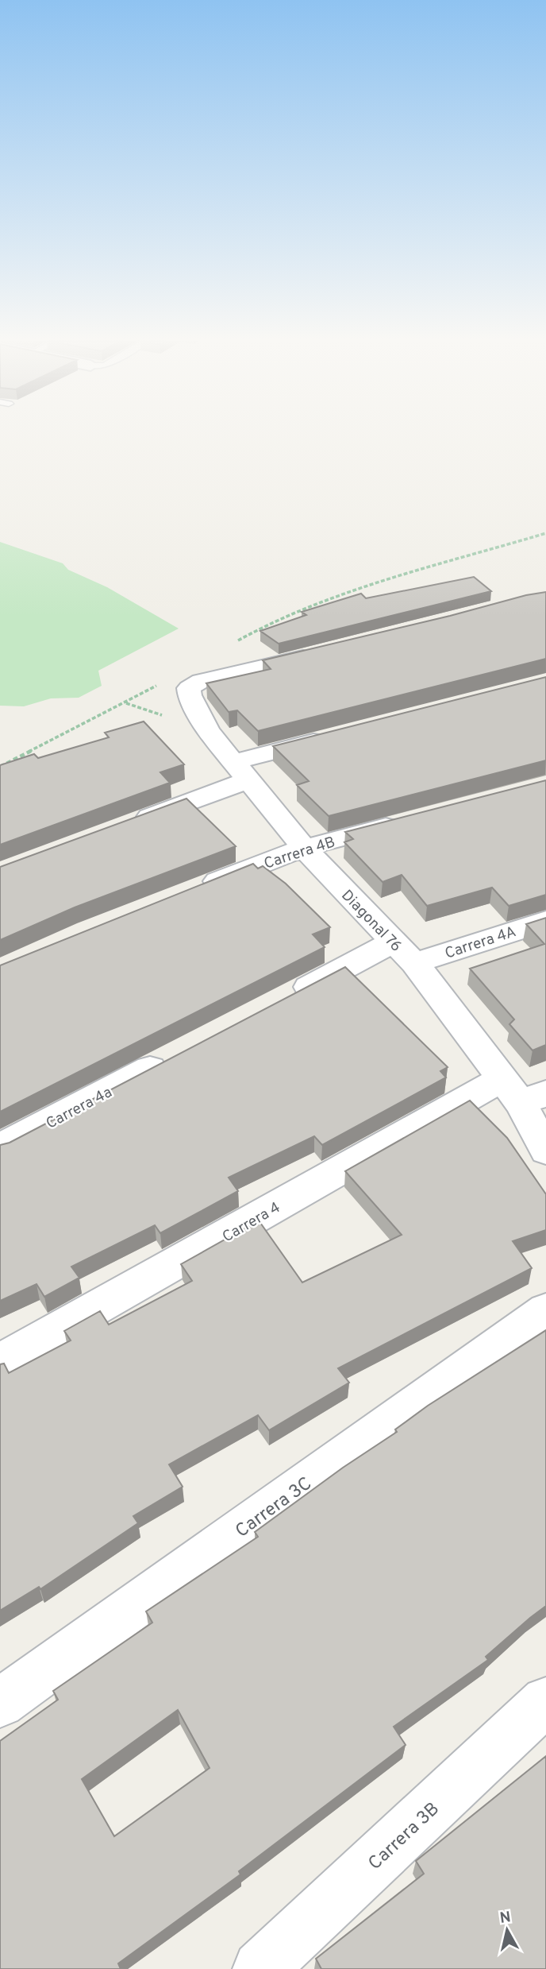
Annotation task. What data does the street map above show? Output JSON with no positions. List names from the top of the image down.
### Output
{
  "streets": {
    "street": [
      "Carrera 4B",
      "Diagonal 76",
      "Carrera 4A",
      "Carrera 4a",
      "Carrera 4",
      "Carrera 3C",
      "Carrera 3B"
    ]
  },
  "crossings": [
    ["Carrera 4B", "Diagonal 76"],
    ["Diagonal 76", "Carrera 4A"],
    ["Diagonal 76", "Carrera 4"]
  ],
  "north": "top"
}
